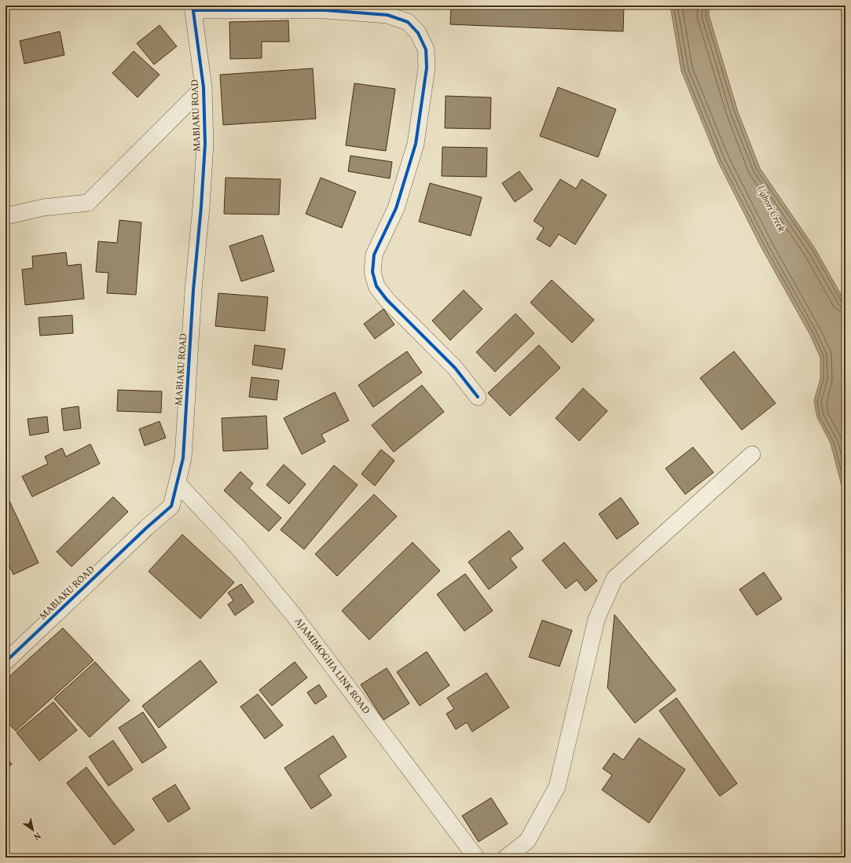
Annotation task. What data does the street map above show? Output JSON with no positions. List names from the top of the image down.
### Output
{
  "streets": {
    "street": ["MABIAKU ROAD", "AJAMIMOGHA LINK ROAD"]
  },
  "crossings": [
    ["MABIAKU ROAD", "AJAMIMOGHA LINK ROAD"]
  ],
  "water": ["Ugbori Creek"],
  "north": "bottom right"
}
